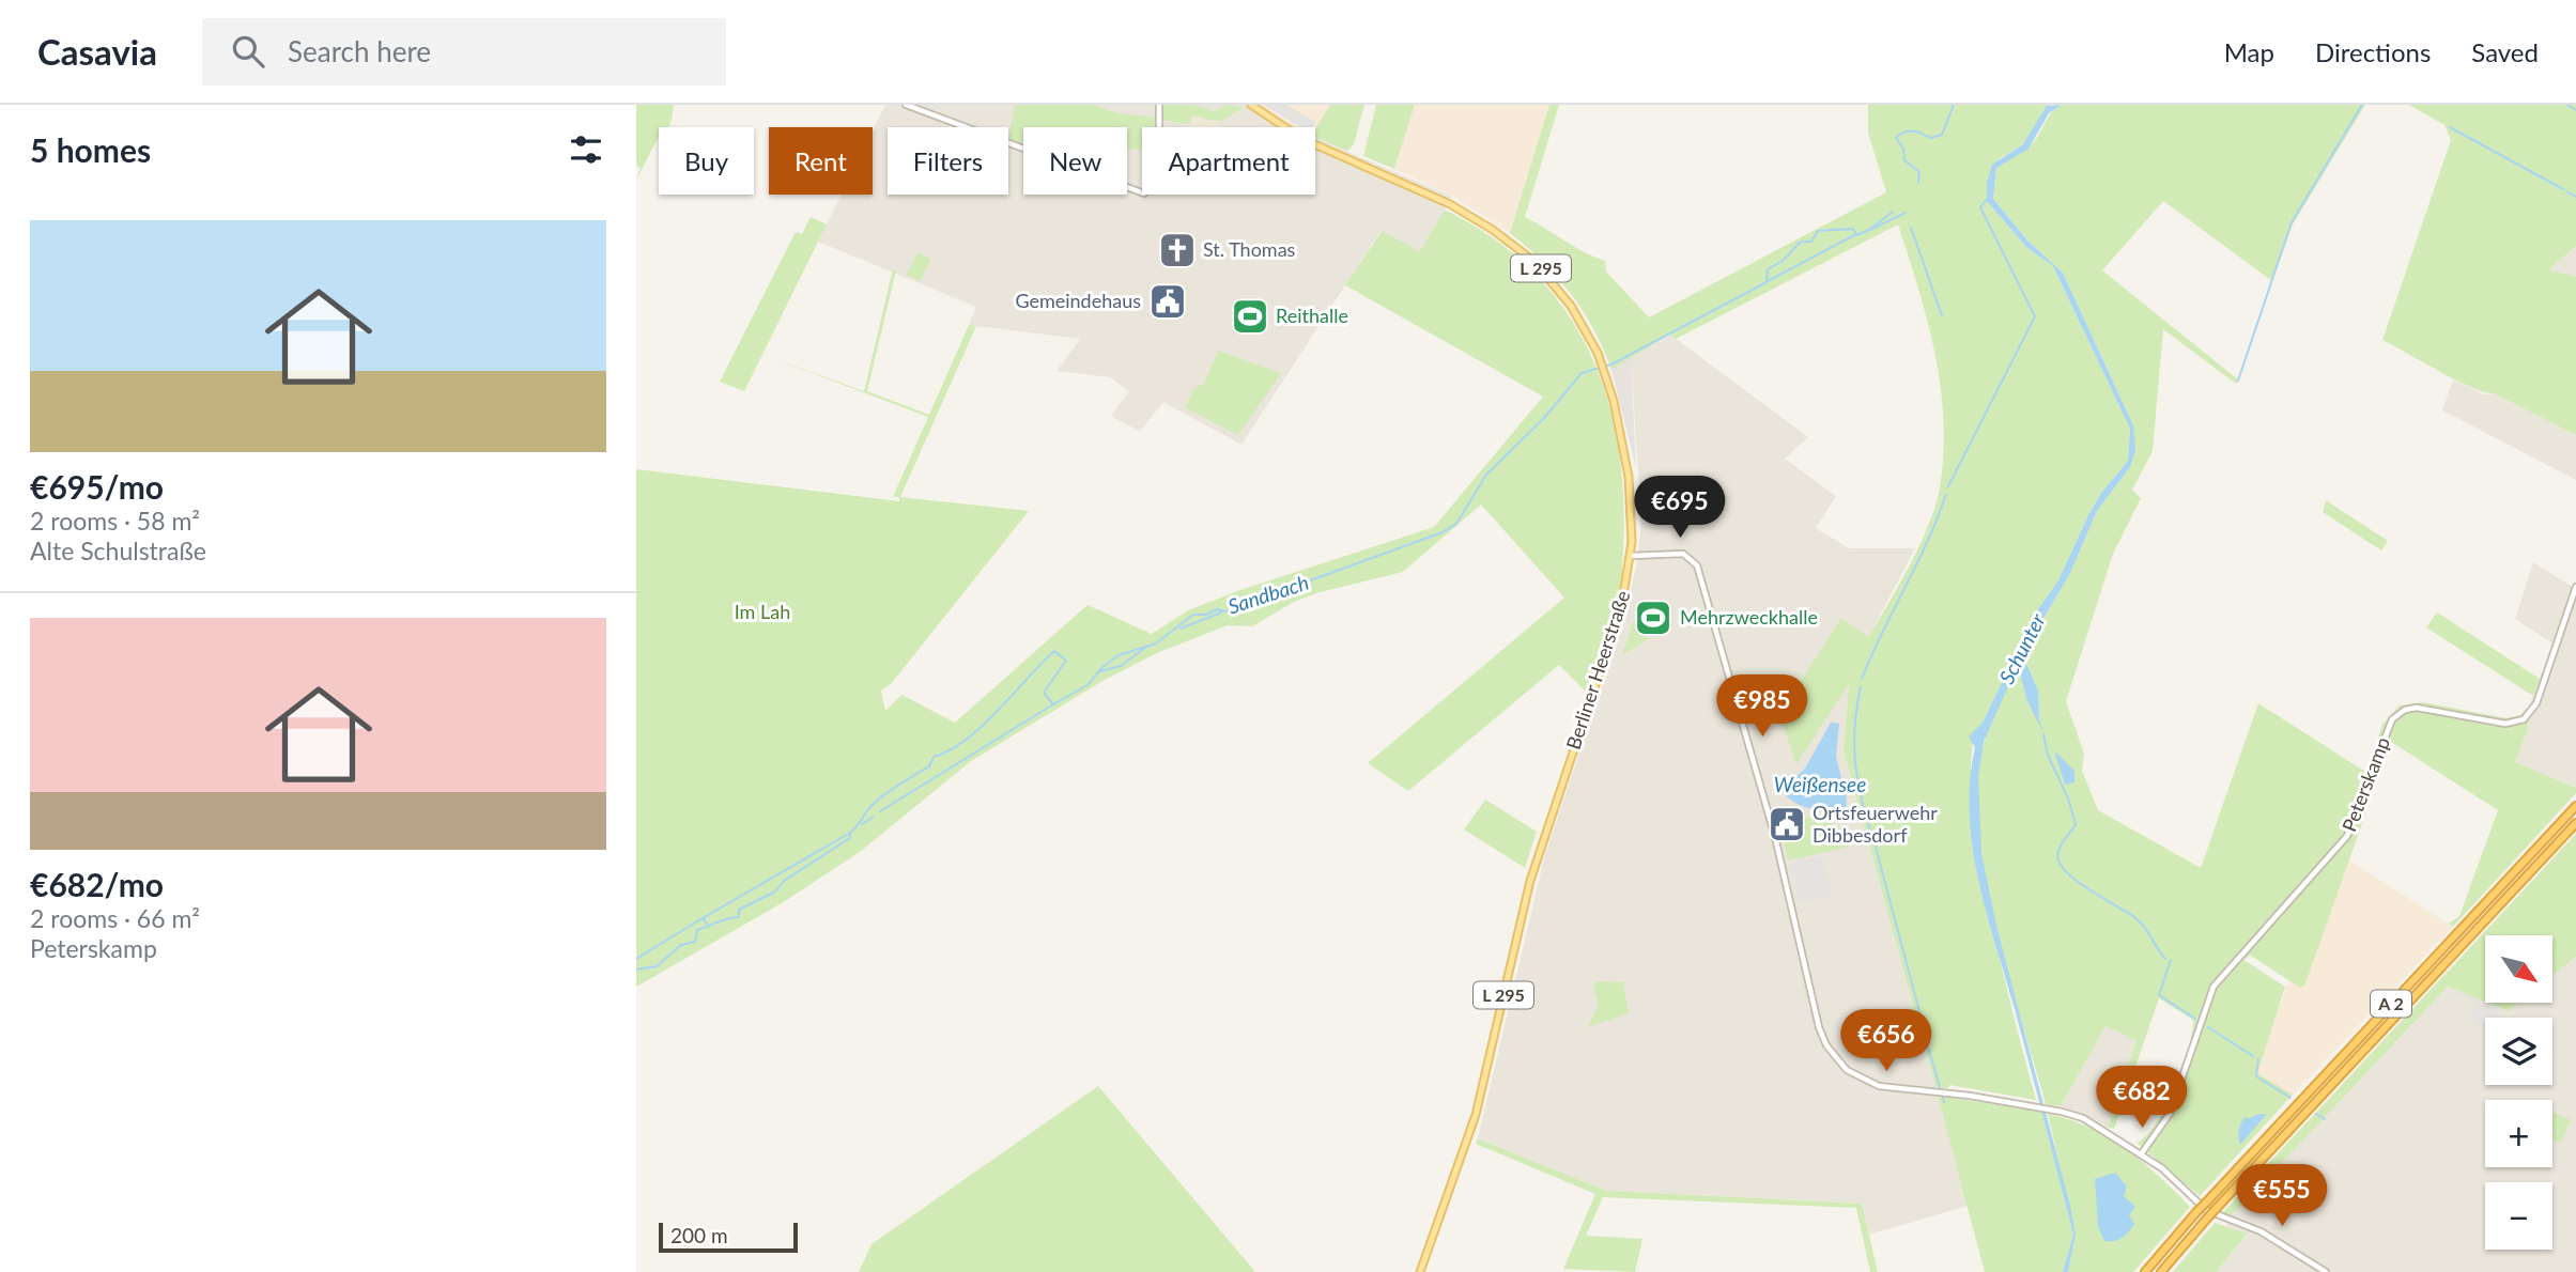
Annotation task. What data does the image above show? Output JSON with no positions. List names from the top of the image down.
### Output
{
  "streets": {
    "highway": ["A 2"],
    "main road": ["L 295", "Berliner Heerstraße"],
    "street": ["Peterskamp"]
  },
  "water": ["Sandbach", "Schunter", "Weißensee"],
  "parks": ["Im Lah"],
  "places": {
    "church": ["St. Thomas"],
    "public building": ["Gemeindehaus", "Ortsfeuerwehr Dibbesdorf"],
    "sports": ["Reithalle", "Mehrzweckhalle"]
  },
  "scale_bar": "200 m",
  "north": "bottom right",
  "page": {
    "header": "Casavia",
    "search": "Search here",
    "nav": ["Map", "Directions", "Saved"],
    "heading": "5 homes",
    "chip": [
      "Buy",
      "Rent",
      "Filters",
      "New",
      "Apartment"
    ],
    "list": [
      {
        "name": "€695/mo",
        "note": "2 rooms · 58 m² · Alte Schulstraße"
      },
      {
        "name": "€682/mo",
        "note": "2 rooms · 66 m² · Peterskamp"
      }
    ],
    "price": [
      "€695",
      "€985",
      "€656",
      "€682",
      "€555"
    ],
    "map_buttons": ["+", "−"],
    "scale": "200 m"
  }
}
